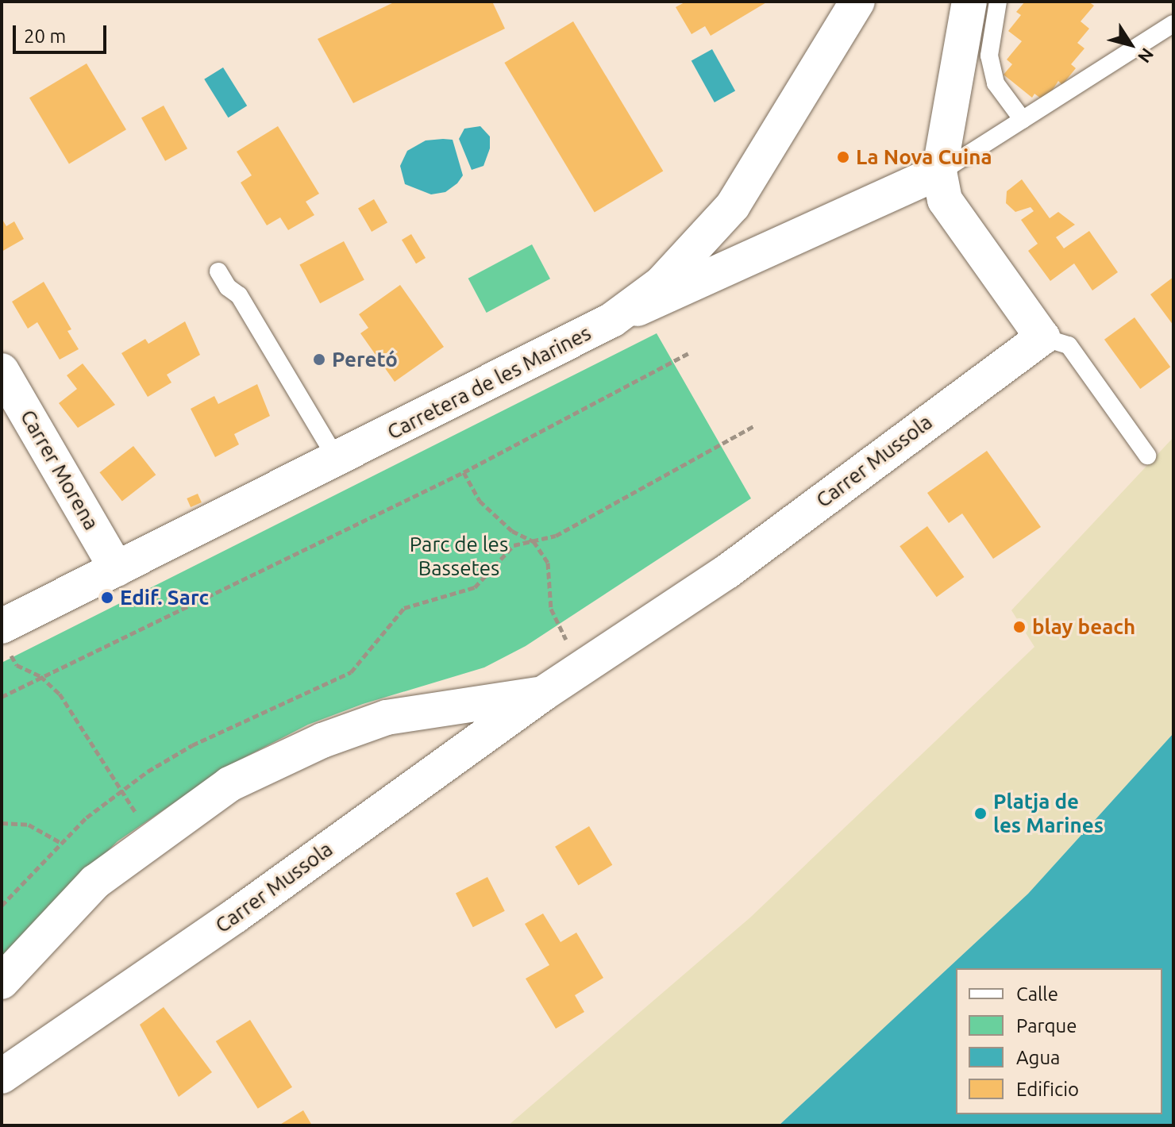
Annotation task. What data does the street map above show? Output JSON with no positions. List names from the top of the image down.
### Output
{
  "streets": {
    "street": ["Carretera de les Marines", "Carrer Mussola", "Carrer Morena"]
  },
  "crossings": [
    ["Carretera de les Marines", "Carrer Morena"]
  ],
  "parks": ["Parc de les Bassetes"],
  "places": [
    "La Nova Cuina",
    "Peretó",
    "Edif. Sarc",
    "blay beach",
    "Platja de les Marines"
  ],
  "legend": [
    "Calle",
    "Parque",
    "Agua",
    "Edificio"
  ],
  "scale_bar": "20 m",
  "north": "bottom right"
}
